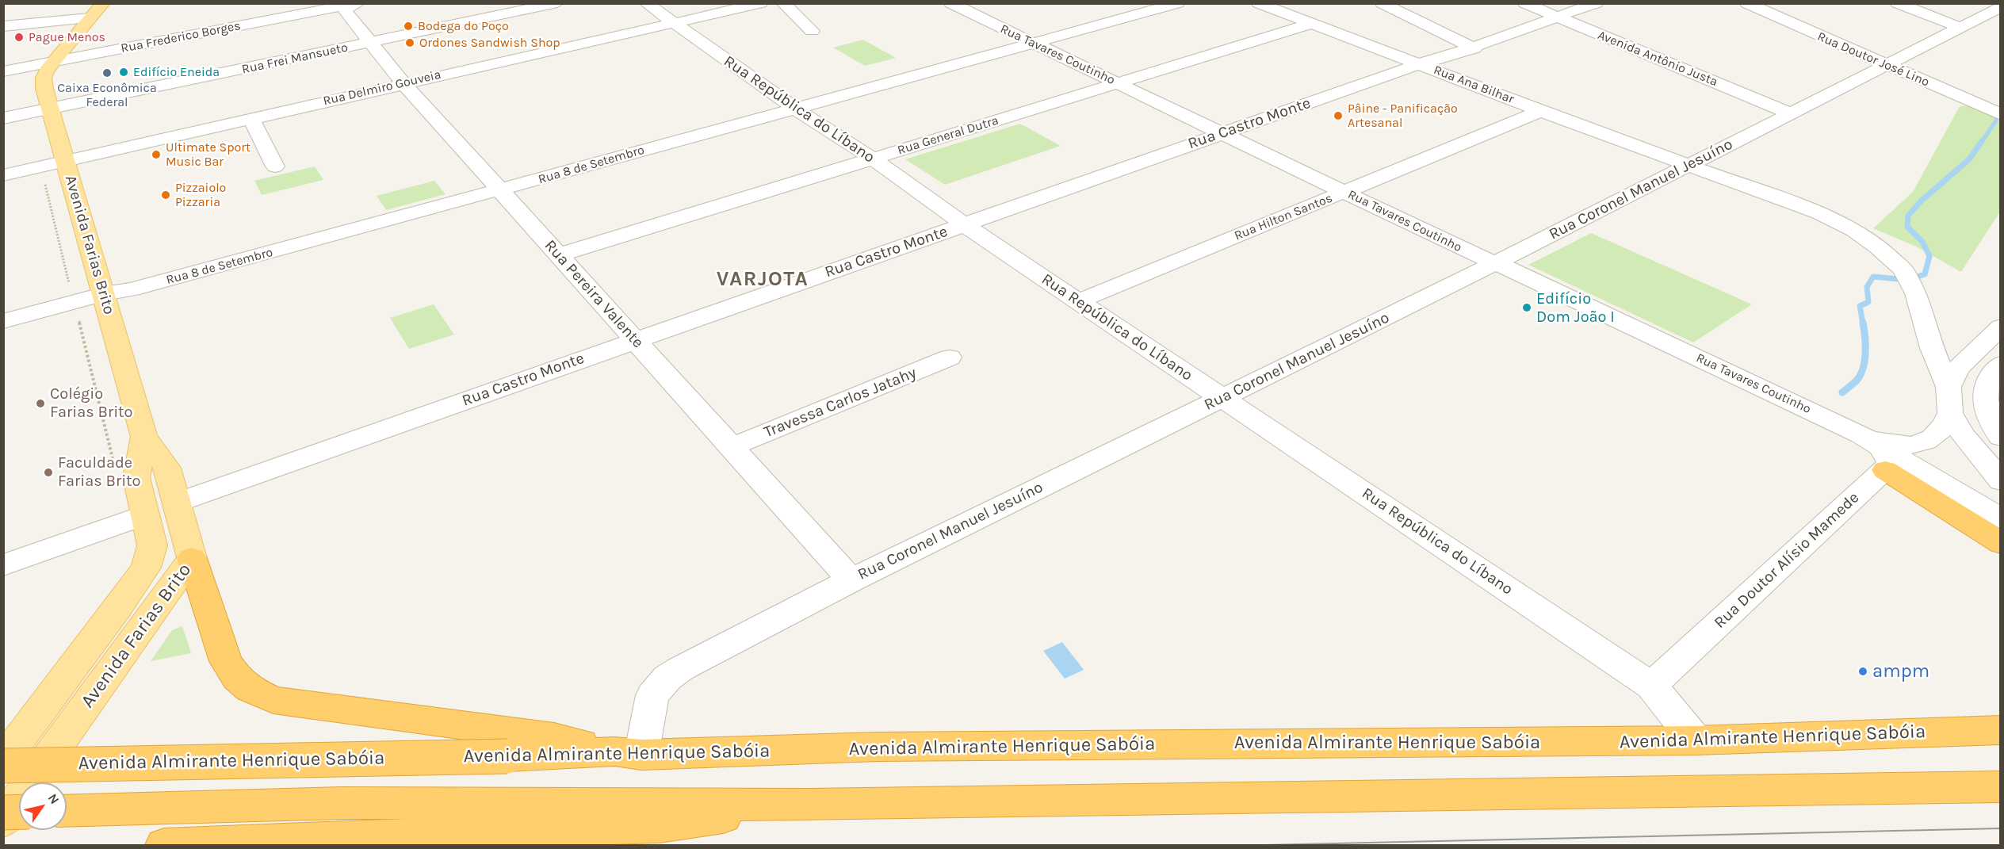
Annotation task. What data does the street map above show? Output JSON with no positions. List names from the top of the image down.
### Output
{
  "streets": {
    "highway": ["Avenida Almirante Henrique Sabóia"],
    "main road": ["Avenida Farias Brito"],
    "street": [
      "Rua Frederico Borges",
      "Rua Tavares Coutinho",
      "Rua Frei Mansueto",
      "Avenida Antônio Justa",
      "Rua Doutor José Lino",
      "Rua Ana Bilhar",
      "Rua Delmiro Gouveia",
      "Rua República do Líbano",
      "Rua Castro Monte",
      "Rua General Dutra",
      "Rua 8 de Setembro",
      "Rua Coronel Manuel Jesuíno",
      "Rua Hilton Santos",
      "Rua Pereira Valente",
      "Travessa Carlos Jatahy",
      "Rua Doutor Alísio Mamede"
    ]
  },
  "crossings": [
    ["Rua Frederico Borges", "Avenida Farias Brito"],
    ["Rua Frederico Borges", "Rua Pereira Valente"],
    ["Rua Tavares Coutinho", "Rua Castro Monte"],
    ["Rua Tavares Coutinho", "Rua General Dutra"],
    ["Rua Tavares Coutinho", "Rua 8 de Setembro"],
    ["Rua Tavares Coutinho", "Rua Coronel Manuel Jesuíno"],
    ["Rua Tavares Coutinho", "Rua Hilton Santos"],
    ["Rua Frei Mansueto", "Avenida Farias Brito"],
    ["Rua Frei Mansueto", "Rua Pereira Valente"],
    ["Avenida Antônio Justa", "Rua Castro Monte"],
    ["Avenida Antônio Justa", "Rua Coronel Manuel Jesuíno"],
    ["Rua Doutor José Lino", "Rua Coronel Manuel Jesuíno"],
    ["Rua Ana Bilhar", "Rua Castro Monte"],
    ["Rua Ana Bilhar", "Rua General Dutra"],
    ["Rua Ana Bilhar", "Rua Coronel Manuel Jesuíno"],
    ["Rua Ana Bilhar", "Rua Hilton Santos"],
    ["Rua Delmiro Gouveia", "Rua República do Líbano"],
    ["Rua Delmiro Gouveia", "Avenida Farias Brito"],
    ["Rua Delmiro Gouveia", "Rua Pereira Valente"],
    ["Rua República do Líbano", "Rua Castro Monte"],
    ["Rua República do Líbano", "Rua General Dutra"],
    ["Rua República do Líbano", "Rua 8 de Setembro"],
    ["Rua República do Líbano", "Rua Coronel Manuel Jesuíno"],
    ["Rua República do Líbano", "Rua Hilton Santos"],
    ["Rua República do Líbano", "Rua Doutor Alísio Mamede"],
    ["Rua República do Líbano", "Avenida Almirante Henrique Sabóia"],
    ["Rua Castro Monte", "Avenida Farias Brito"],
    ["Rua Castro Monte", "Rua Pereira Valente"],
    ["Rua General Dutra", "Rua Pereira Valente"],
    ["Rua 8 de Setembro", "Avenida Farias Brito"],
    ["Rua 8 de Setembro", "Rua Pereira Valente"],
    ["Rua Coronel Manuel Jesuíno", "Rua Pereira Valente"],
    ["Rua Coronel Manuel Jesuíno", "Avenida Almirante Henrique Sabóia"],
    ["Rua Pereira Valente", "Travessa Carlos Jatahy"]
  ],
  "districts": ["VARJOTA"],
  "places": [
    "Bodega do Poço",
    "Pague Menos",
    "Ordones Sandwish Shop",
    "Edifício Eneida",
    "Caixa Econômica Federal",
    "Pâine - Panificação Artesanal",
    "Ultimate Sport Music Bar",
    "Pizzaiolo Pizzaria",
    "Edifício Dom João I",
    "Colégio Farias Brito",
    "Faculdade Farias Brito",
    "ampm"
  ],
  "north": "top right"
}
